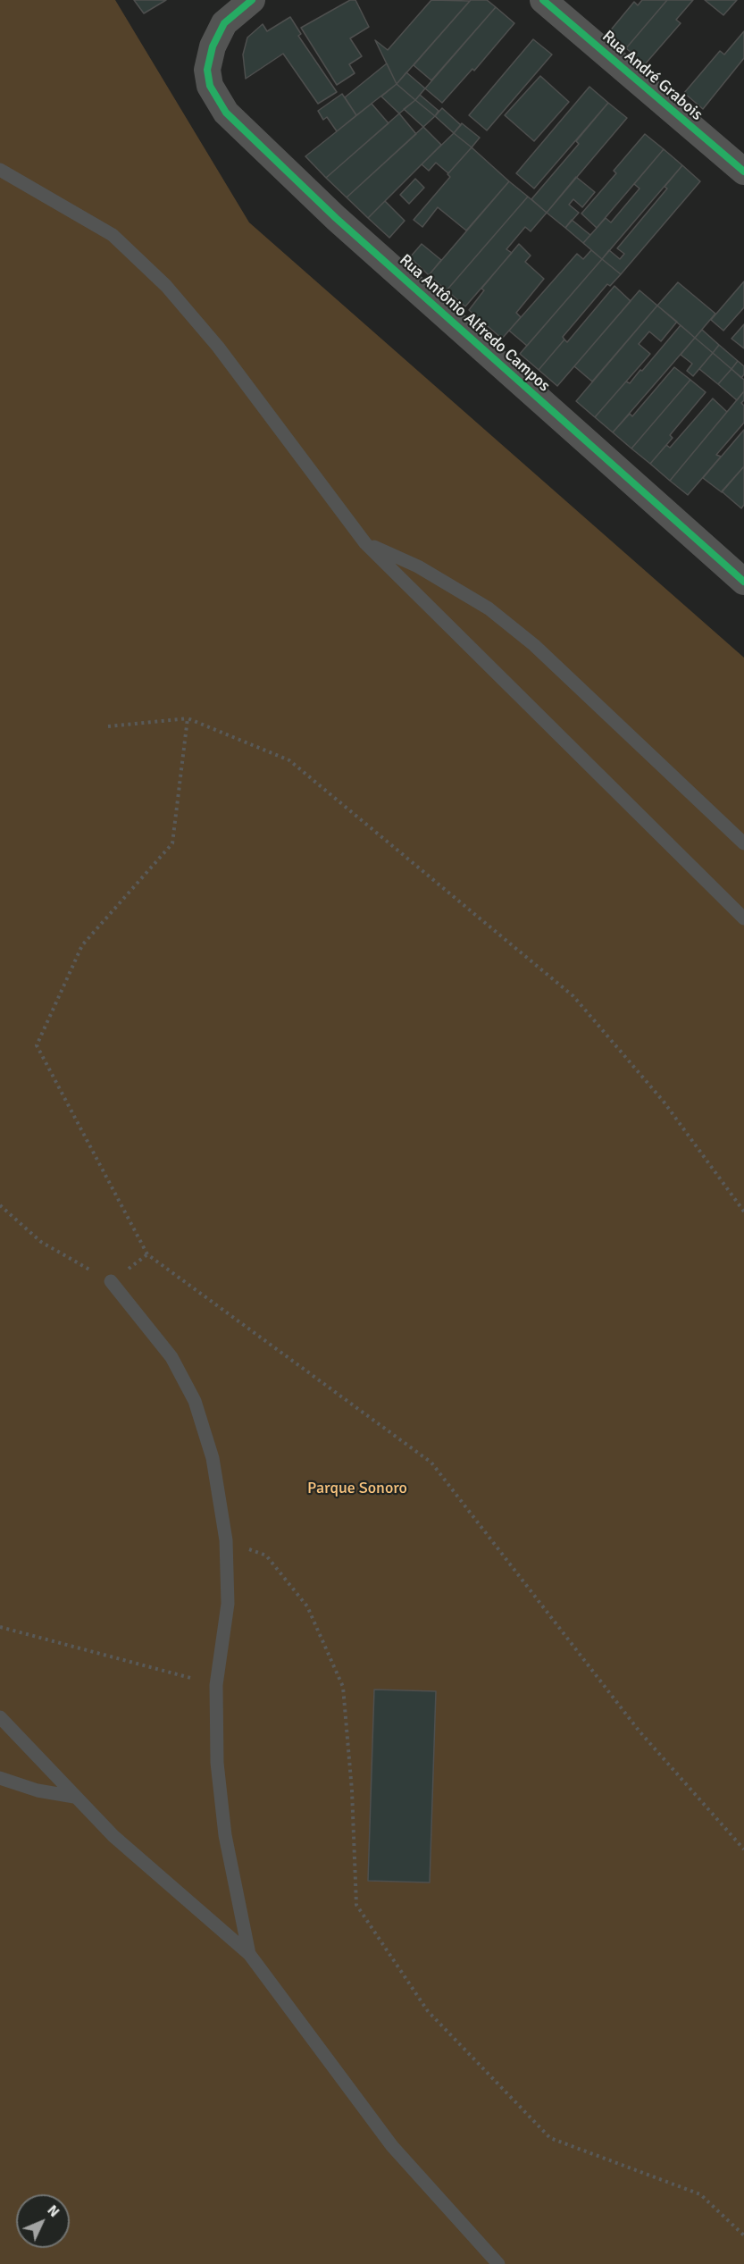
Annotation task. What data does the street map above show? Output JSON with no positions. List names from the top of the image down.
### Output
{
  "streets": {
    "street": ["Rua André Grabois", "Rua Antônio Alfredo Campos"]
  },
  "parks": ["Parque Sonoro"],
  "north": "top right"
}
